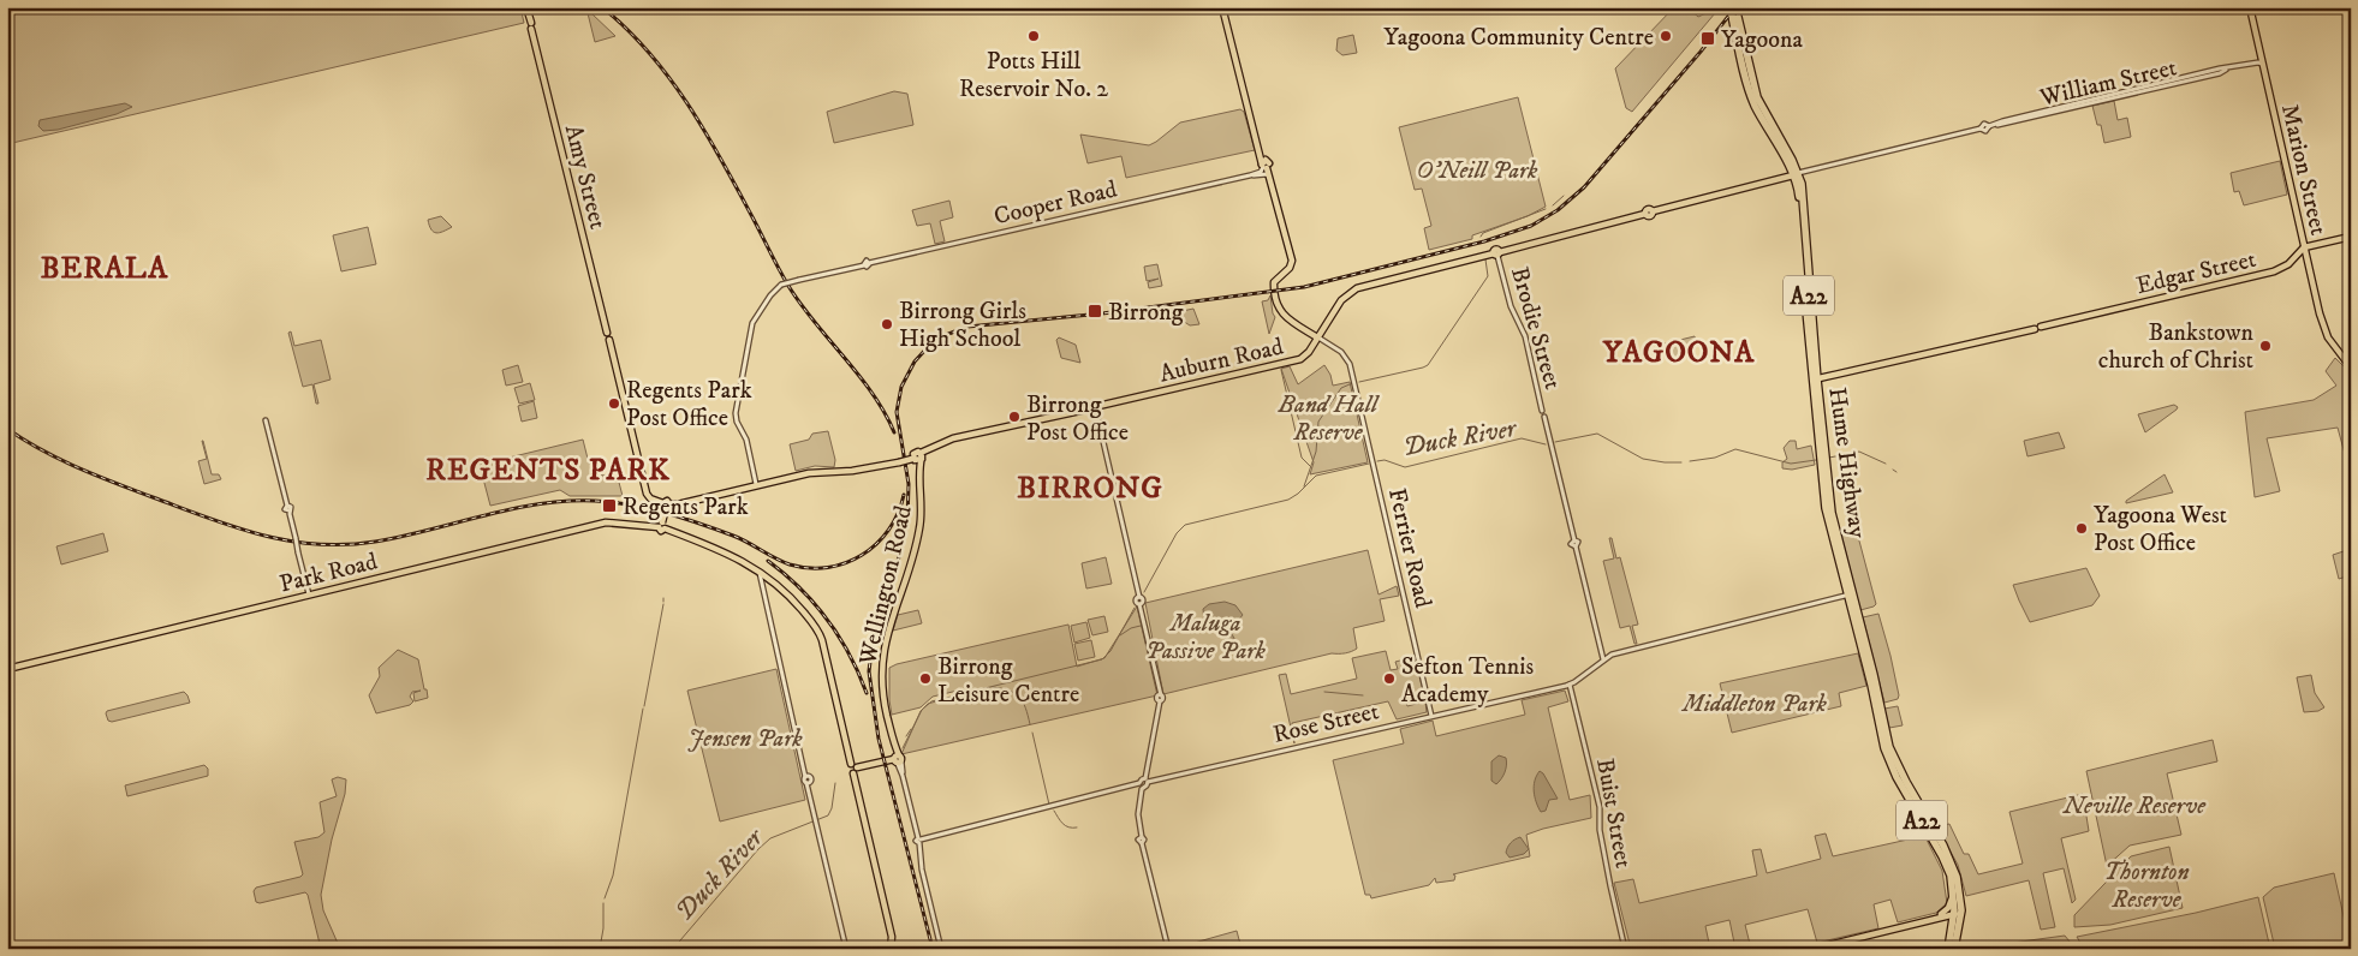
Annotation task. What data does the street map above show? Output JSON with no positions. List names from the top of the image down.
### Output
{
  "streets": {
    "highway": ["A22", "Hume Highway"],
    "main road": [
      "Marion Street",
      "Amy Street",
      "Edgar Street",
      "Auburn Road",
      "Ferrier Road",
      "Park Road",
      "Wellington Road"
    ],
    "street": [
      "William Street",
      "Cooper Road",
      "Brodie Street",
      "Rose Street",
      "Buist Street"
    ]
  },
  "crossings": [
    ["William Street", "Marion Street"],
    ["William Street", "Auburn Road"],
    ["William Street", "Hume Highway"],
    ["Marion Street", "Edgar Street"],
    ["Amy Street", "Auburn Road"],
    ["Cooper Road", "Auburn Road"],
    ["Edgar Street", "Hume Highway"],
    ["Brodie Street", "Auburn Road"],
    ["Brodie Street", "Rose Street"],
    ["Auburn Road", "Hume Highway"],
    ["Auburn Road", "Ferrier Road"],
    ["Auburn Road", "Wellington Road"],
    ["Hume Highway", "Rose Street"],
    ["Ferrier Road", "Rose Street"],
    ["Rose Street", "Buist Street"]
  ],
  "districts": [
    "BERALA",
    "YAGOONA",
    "REGENTS PARK",
    "BIRRONG"
  ],
  "water": ["Duck River"],
  "parks": [
    "O'Neill Park",
    "Band Hall Reserve",
    "Maluga Passive Park",
    "Middleton Park",
    "Jensen Park",
    "Neville Reserve",
    "Thornton Reserve"
  ],
  "places": {
    "other": [
      "Potts Hill Reservoir No. 2",
      "Yagoona Community Centre",
      "Birrong Girls High School",
      "Bankstown church of Christ",
      "Regents Park Post Office",
      "Birrong Post Office",
      "Yagoona West Post Office",
      "Birrong Leisure Centre",
      "Sefton Tennis Academy"
    ],
    "transit": ["Yagoona", "Birrong", "Regents Park"]
  }
}
